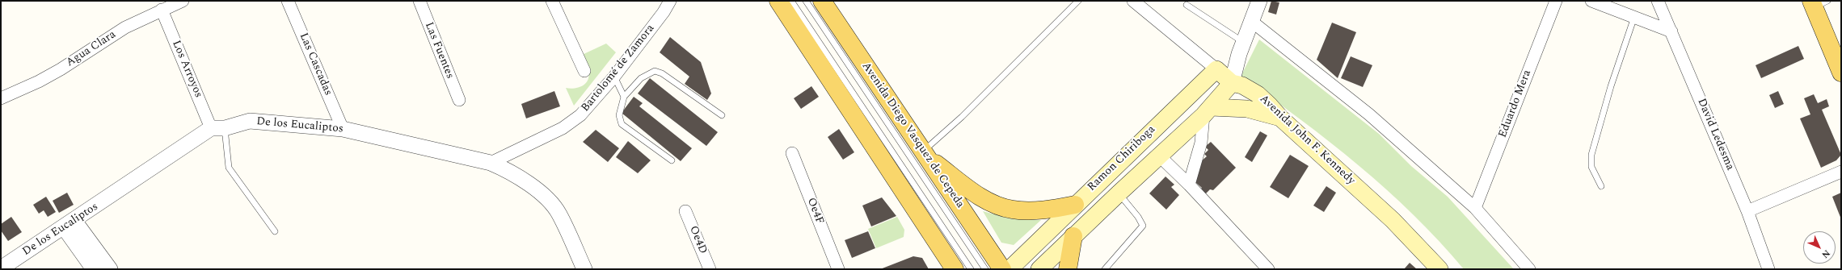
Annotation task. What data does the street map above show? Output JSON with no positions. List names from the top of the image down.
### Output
{
  "streets": {
    "main road": ["Avenida Diego Vasquez de Cepeda", "Avenida John F. Kennedy", "Ramon Chiriboga"],
    "street": [
      "Agua Clara",
      "Las Fuentes",
      "Las Cascadas",
      "Bartolomé de Zamora",
      "Los Arroyos",
      "Eduardo Mera",
      "De los Eucaliptos",
      "David Ledesma",
      "Oe4F",
      "Oe4D"
    ]
  },
  "crossings": [
    ["Agua Clara", "Los Arroyos"],
    ["Las Cascadas", "De los Eucaliptos"],
    ["Bartolomé de Zamora", "De los Eucaliptos"],
    ["Los Arroyos", "De los Eucaliptos"],
    ["Avenida John F. Kennedy", "Ramon Chiriboga"]
  ],
  "north": "bottom right"
}
